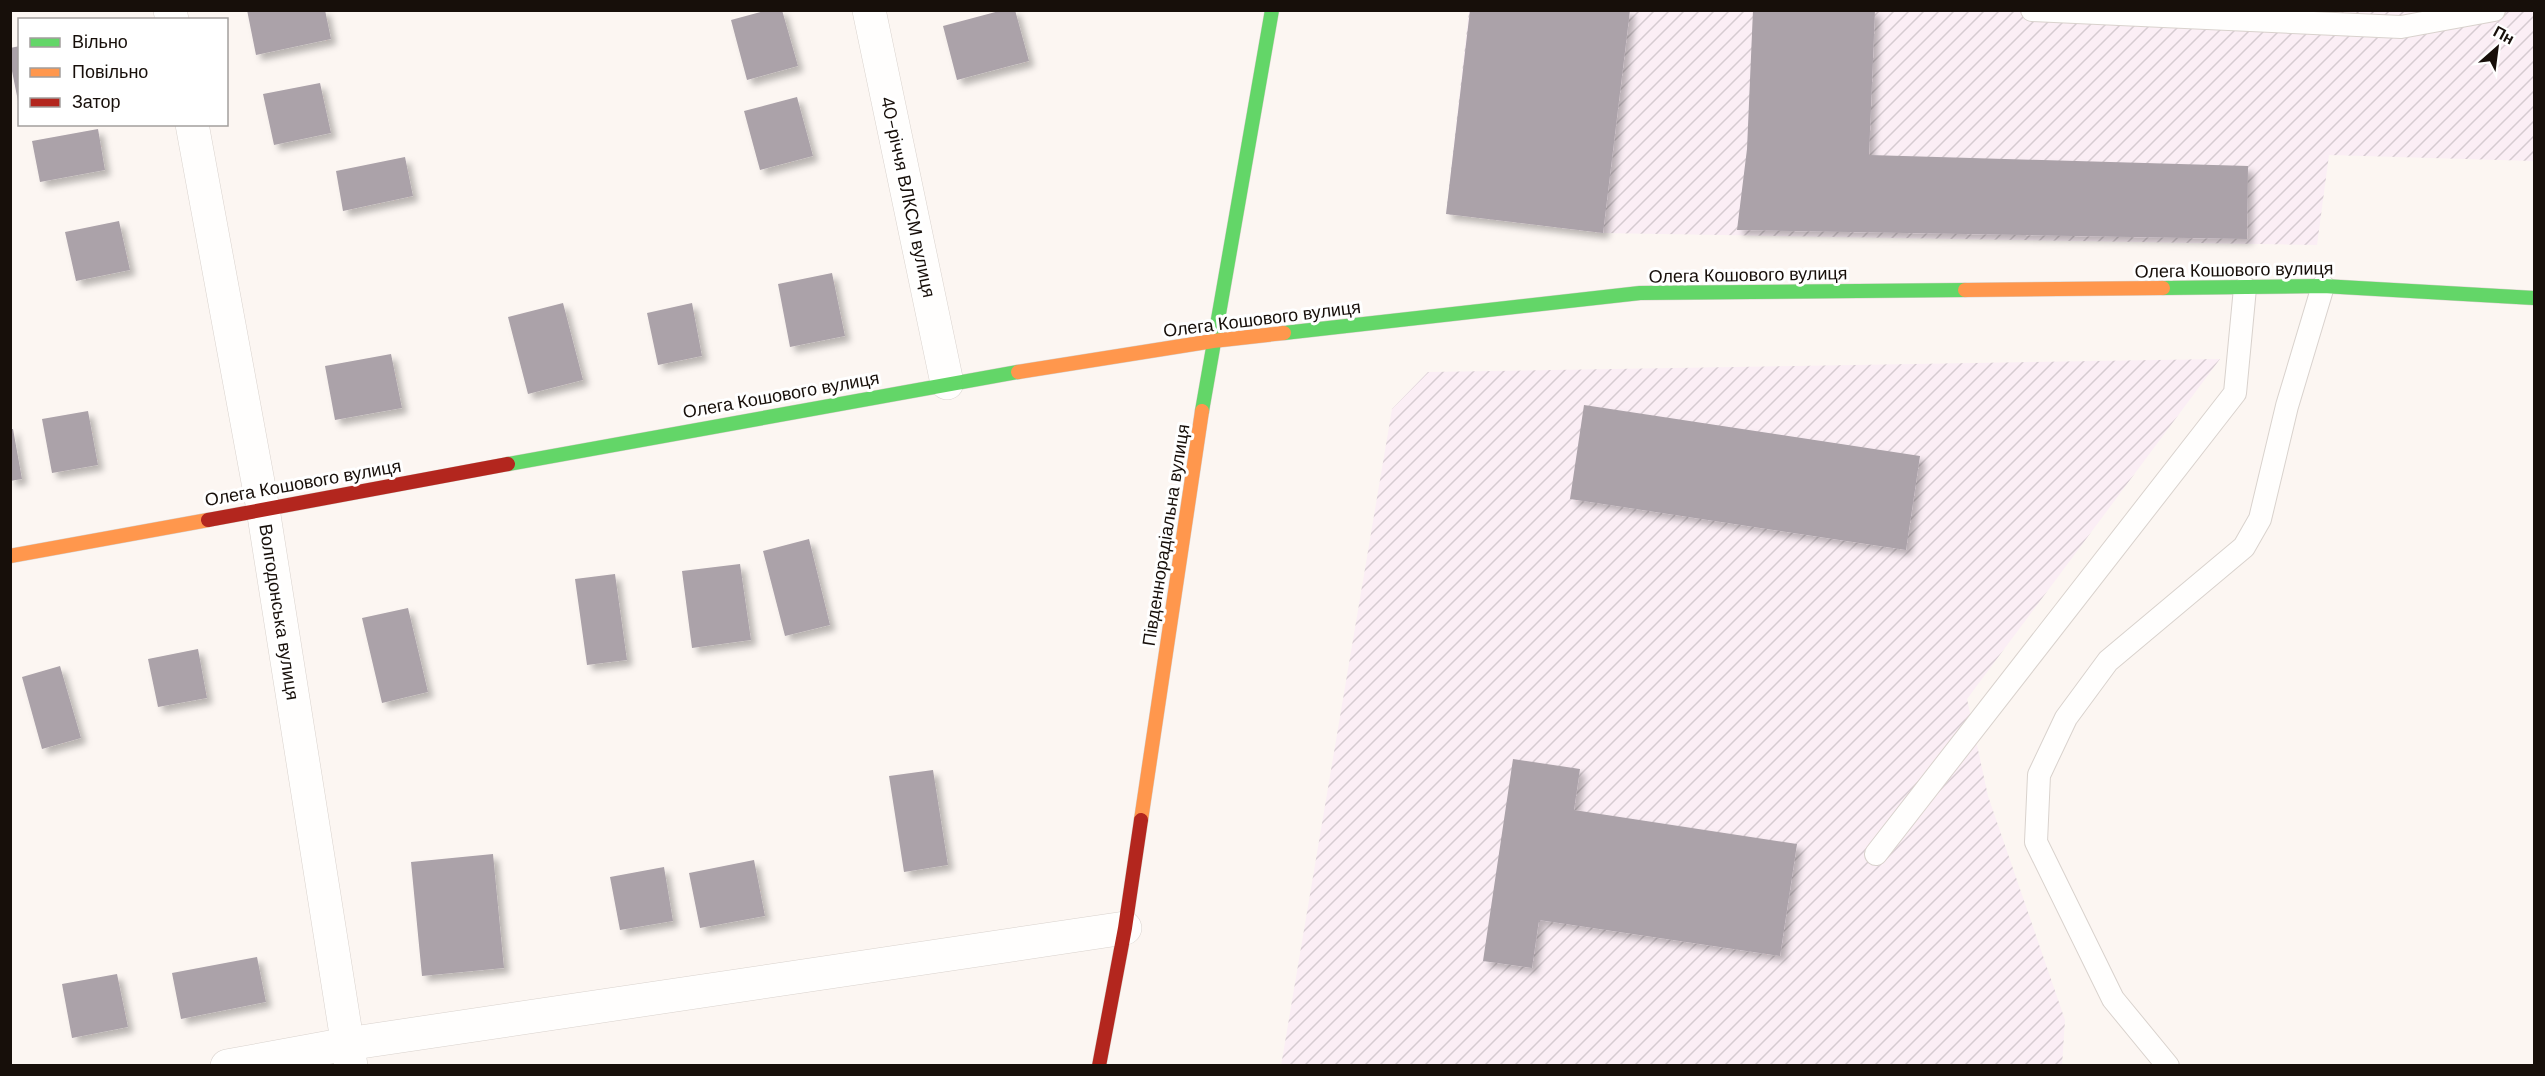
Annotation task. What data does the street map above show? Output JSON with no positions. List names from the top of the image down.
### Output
{
  "streets": {
    "street": [
      "40-річчя ВЛКСМ вулиця",
      "Олега Кошового вулиця",
      "Південнорадіальна вулиця",
      "Волгодонська вулиця"
    ]
  },
  "crossings": [
    ["40-річчя ВЛКСМ вулиця", "Олега Кошового вулиця"],
    ["Олега Кошового вулиця", "Південнорадіальна вулиця"],
    ["Олега Кошового вулиця", "Волгодонська вулиця"]
  ],
  "legend": ["Вільно", "Повільно", "Затор"],
  "north": "top right"
}
